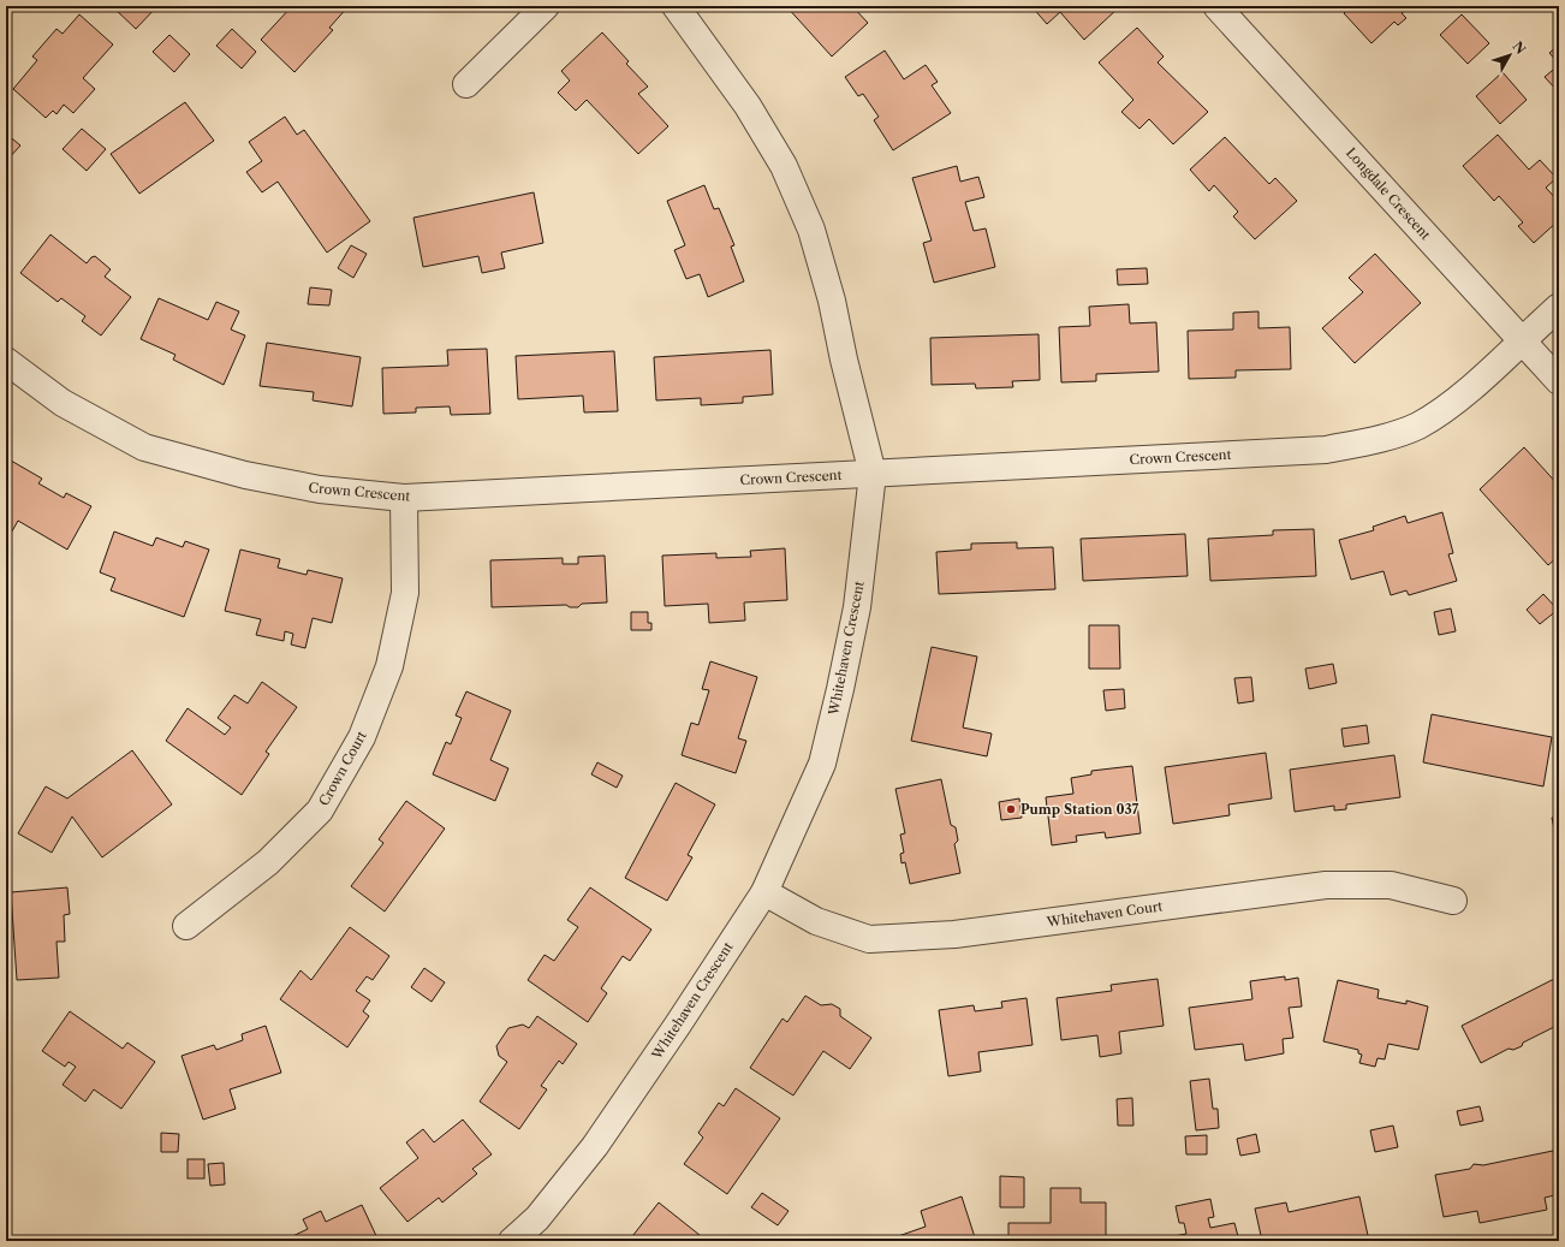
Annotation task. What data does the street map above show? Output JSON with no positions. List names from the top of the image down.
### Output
{
  "streets": {
    "street": [
      "Longdale Crescent",
      "Crown Crescent",
      "Whitehaven Crescent",
      "Crown Court",
      "Whitehaven Court"
    ]
  },
  "crossings": [
    ["Longdale Crescent", "Crown Crescent"],
    ["Crown Crescent", "Whitehaven Crescent"],
    ["Crown Crescent", "Crown Court"],
    ["Whitehaven Crescent", "Whitehaven Court"]
  ],
  "places": ["Pump Station 037"],
  "north": "top right"
}
